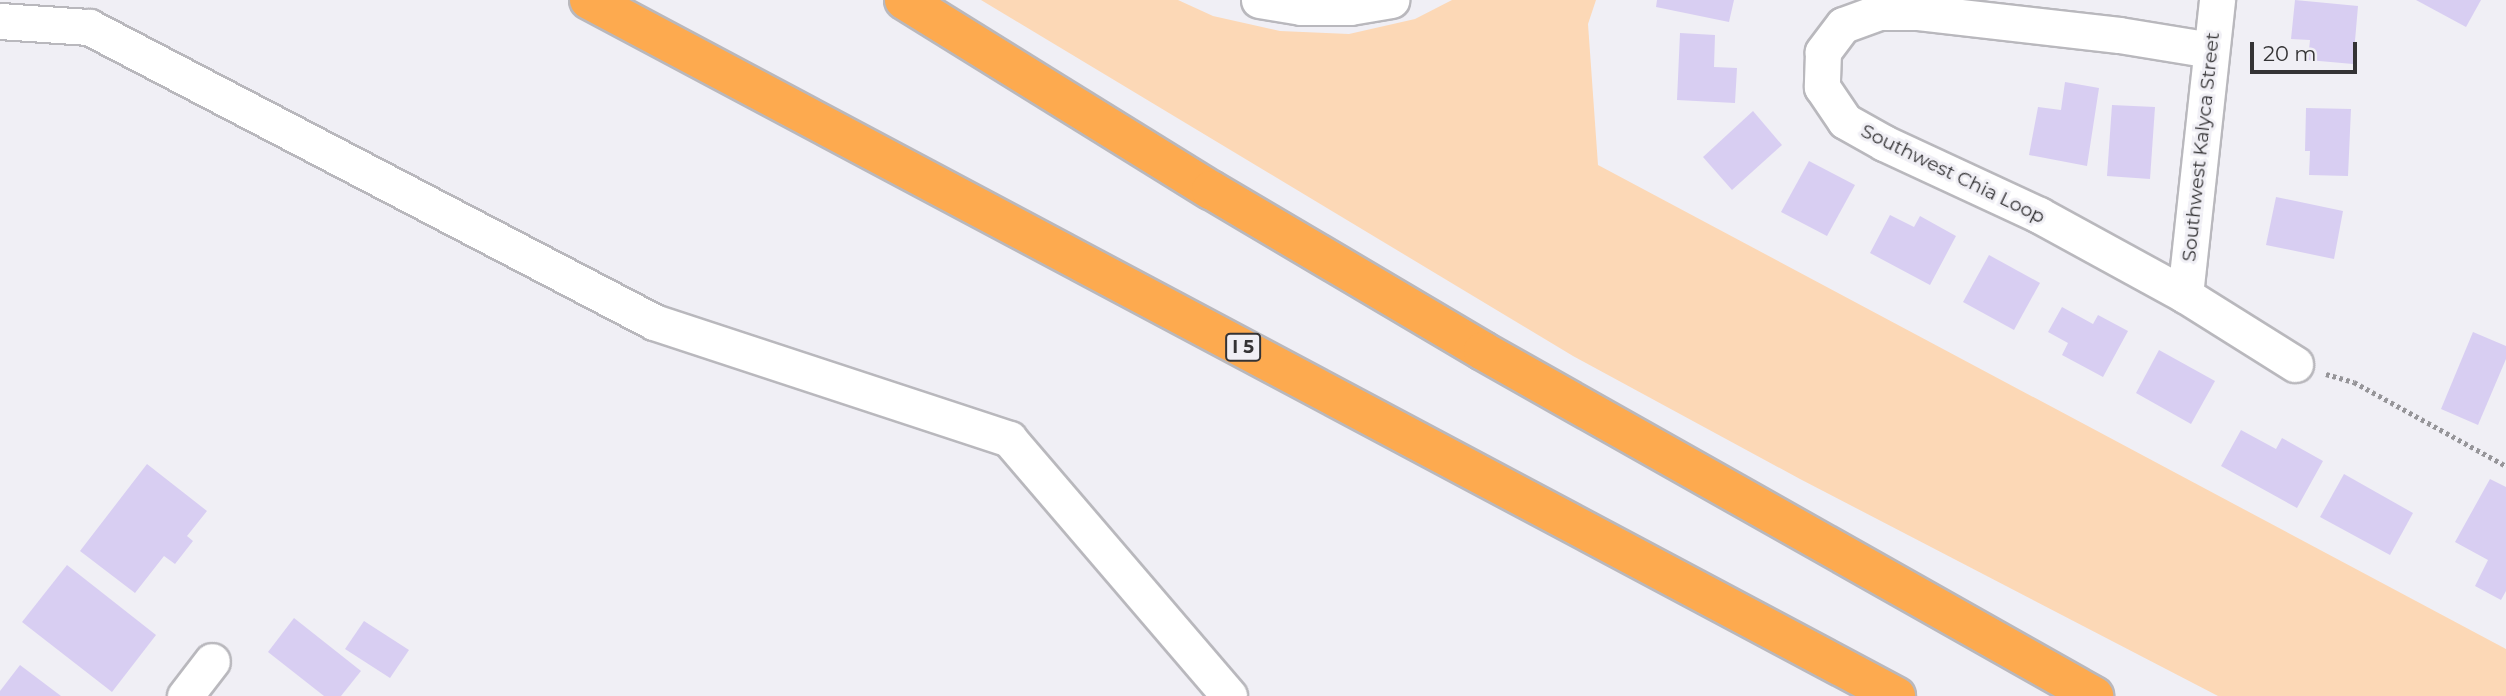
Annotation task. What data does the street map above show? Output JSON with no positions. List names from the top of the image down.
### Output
{
  "streets": {
    "highway": ["I 5"],
    "street": ["Southwest Kalyca Street", "Southwest Chia Loop"]
  },
  "crossings": [
    ["Southwest Kalyca Street", "Southwest Chia Loop"]
  ],
  "scale_bar": "20 m"
}
